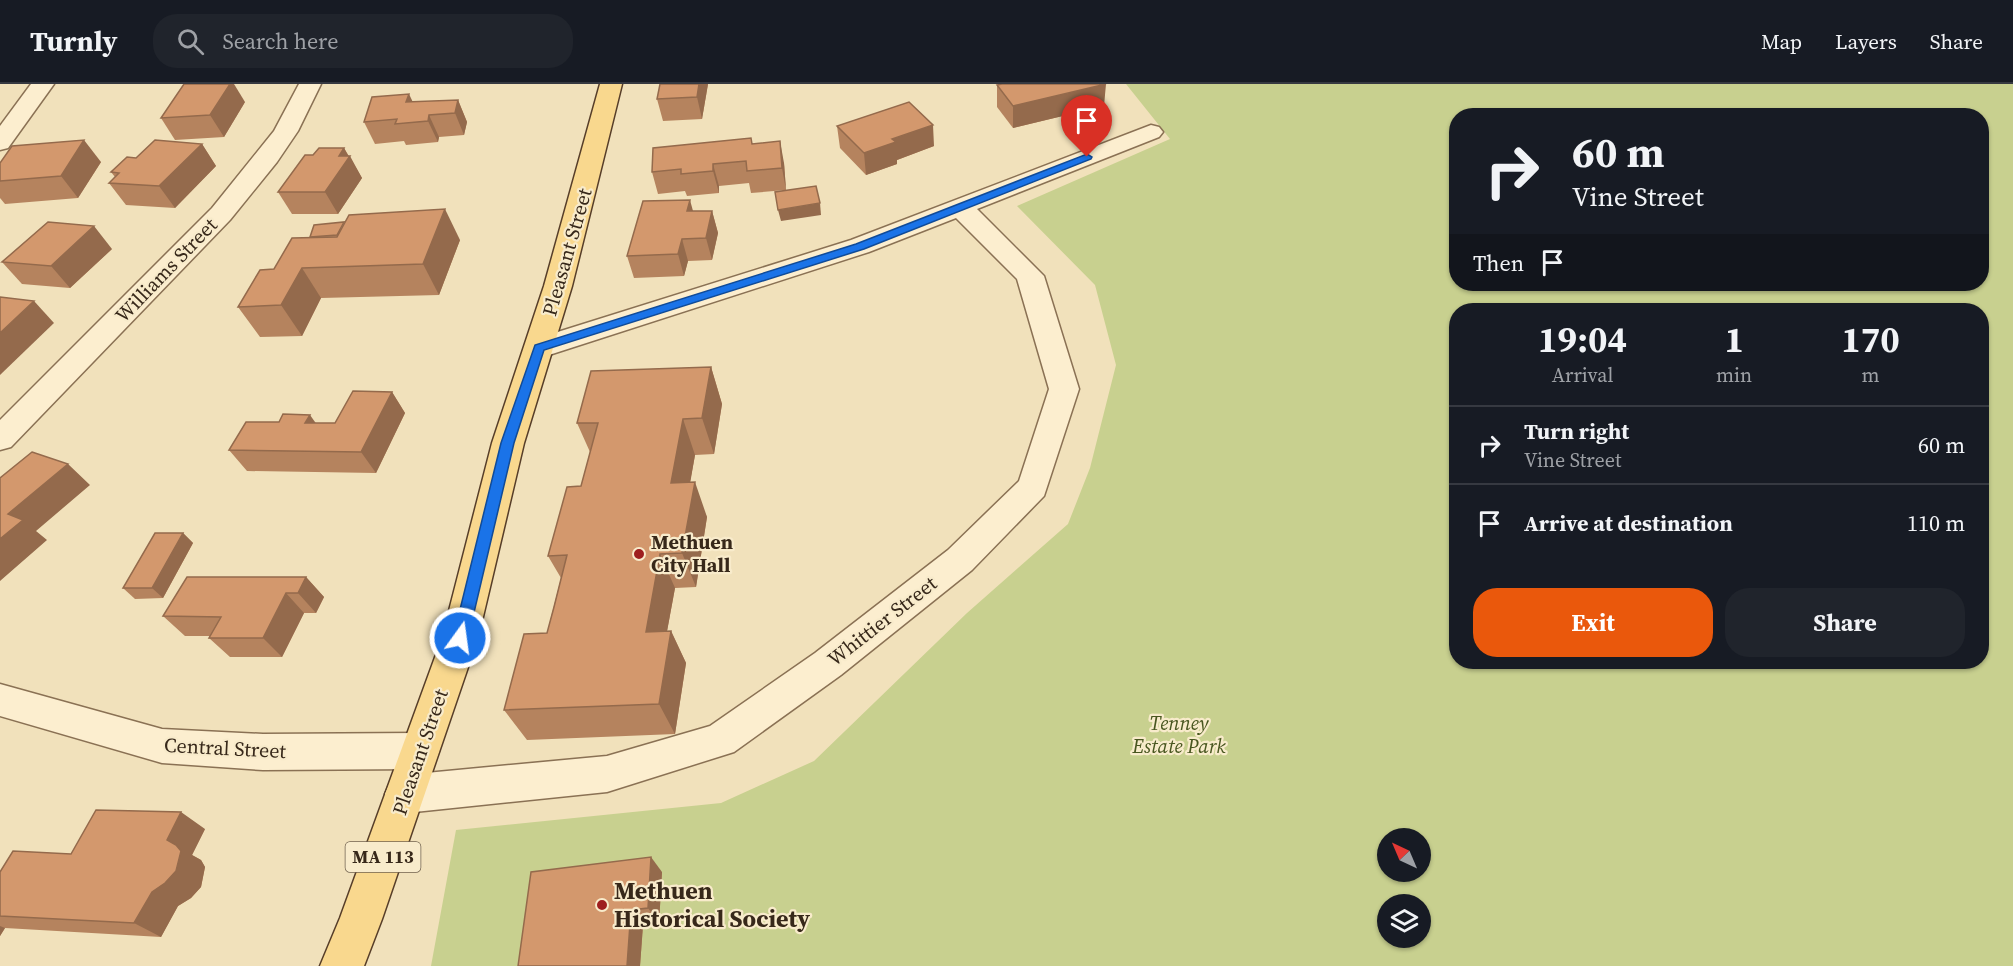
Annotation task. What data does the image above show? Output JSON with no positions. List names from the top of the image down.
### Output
{
  "streets": {
    "main road": ["Pleasant Street", "MA 113"],
    "street": ["Williams Street", "Whittier Street", "Central Street"]
  },
  "crossings": [
    ["Pleasant Street", "Whittier Street"],
    ["Pleasant Street", "Central Street"]
  ],
  "parks": ["Tenney Estate Park"],
  "places": ["Methuen City Hall", "Methuen Historical Society"],
  "north": "top left",
  "page": {
    "header": "Turnly",
    "search": "Search here",
    "nav": ["Map", "Layers", "Share"],
    "turn": ["60 m", "Vine Street"],
    "then": "Then",
    "eta": [
      "19:04",
      "Arrival",
      "1",
      "min",
      "170",
      "m"
    ],
    "list": [
      {
        "name": "Turn right",
        "note": "Vine Street",
        "value": "60 m"
      },
      {
        "name": "Arrive at destination",
        "value": "110 m"
      }
    ],
    "buttons": ["Exit", "Share"]
  }
}
